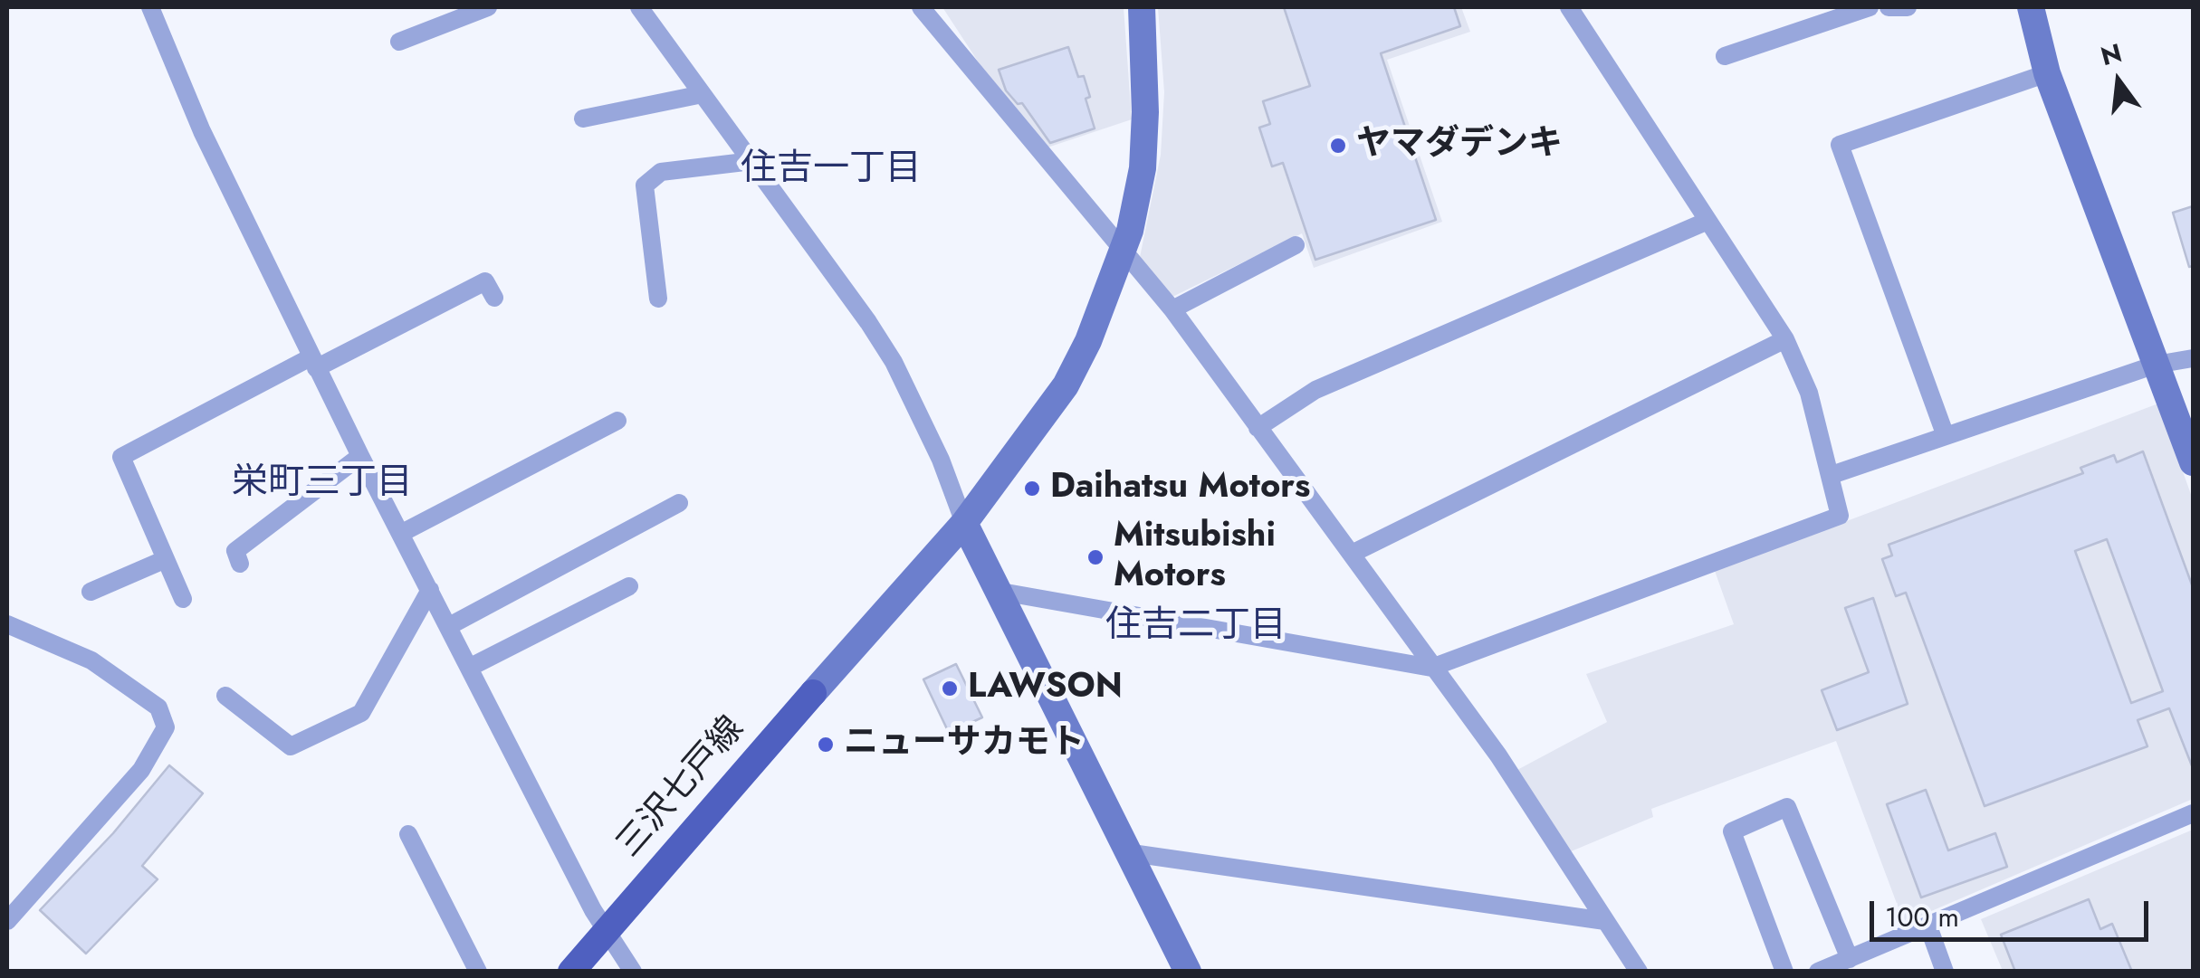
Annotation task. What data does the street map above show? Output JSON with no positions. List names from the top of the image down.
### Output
{
  "streets": {
    "main road": ["三沢七戸線"]
  },
  "districts": ["住吉一丁目", "栄町三丁目", "住吉二丁目"],
  "places": [
    "ヤマダデンキ",
    "Daihatsu Motors",
    "Mitsubishi Motors",
    "LAWSON",
    "ニューサカモト"
  ],
  "scale_bar": "100 m",
  "north": "top"
}
